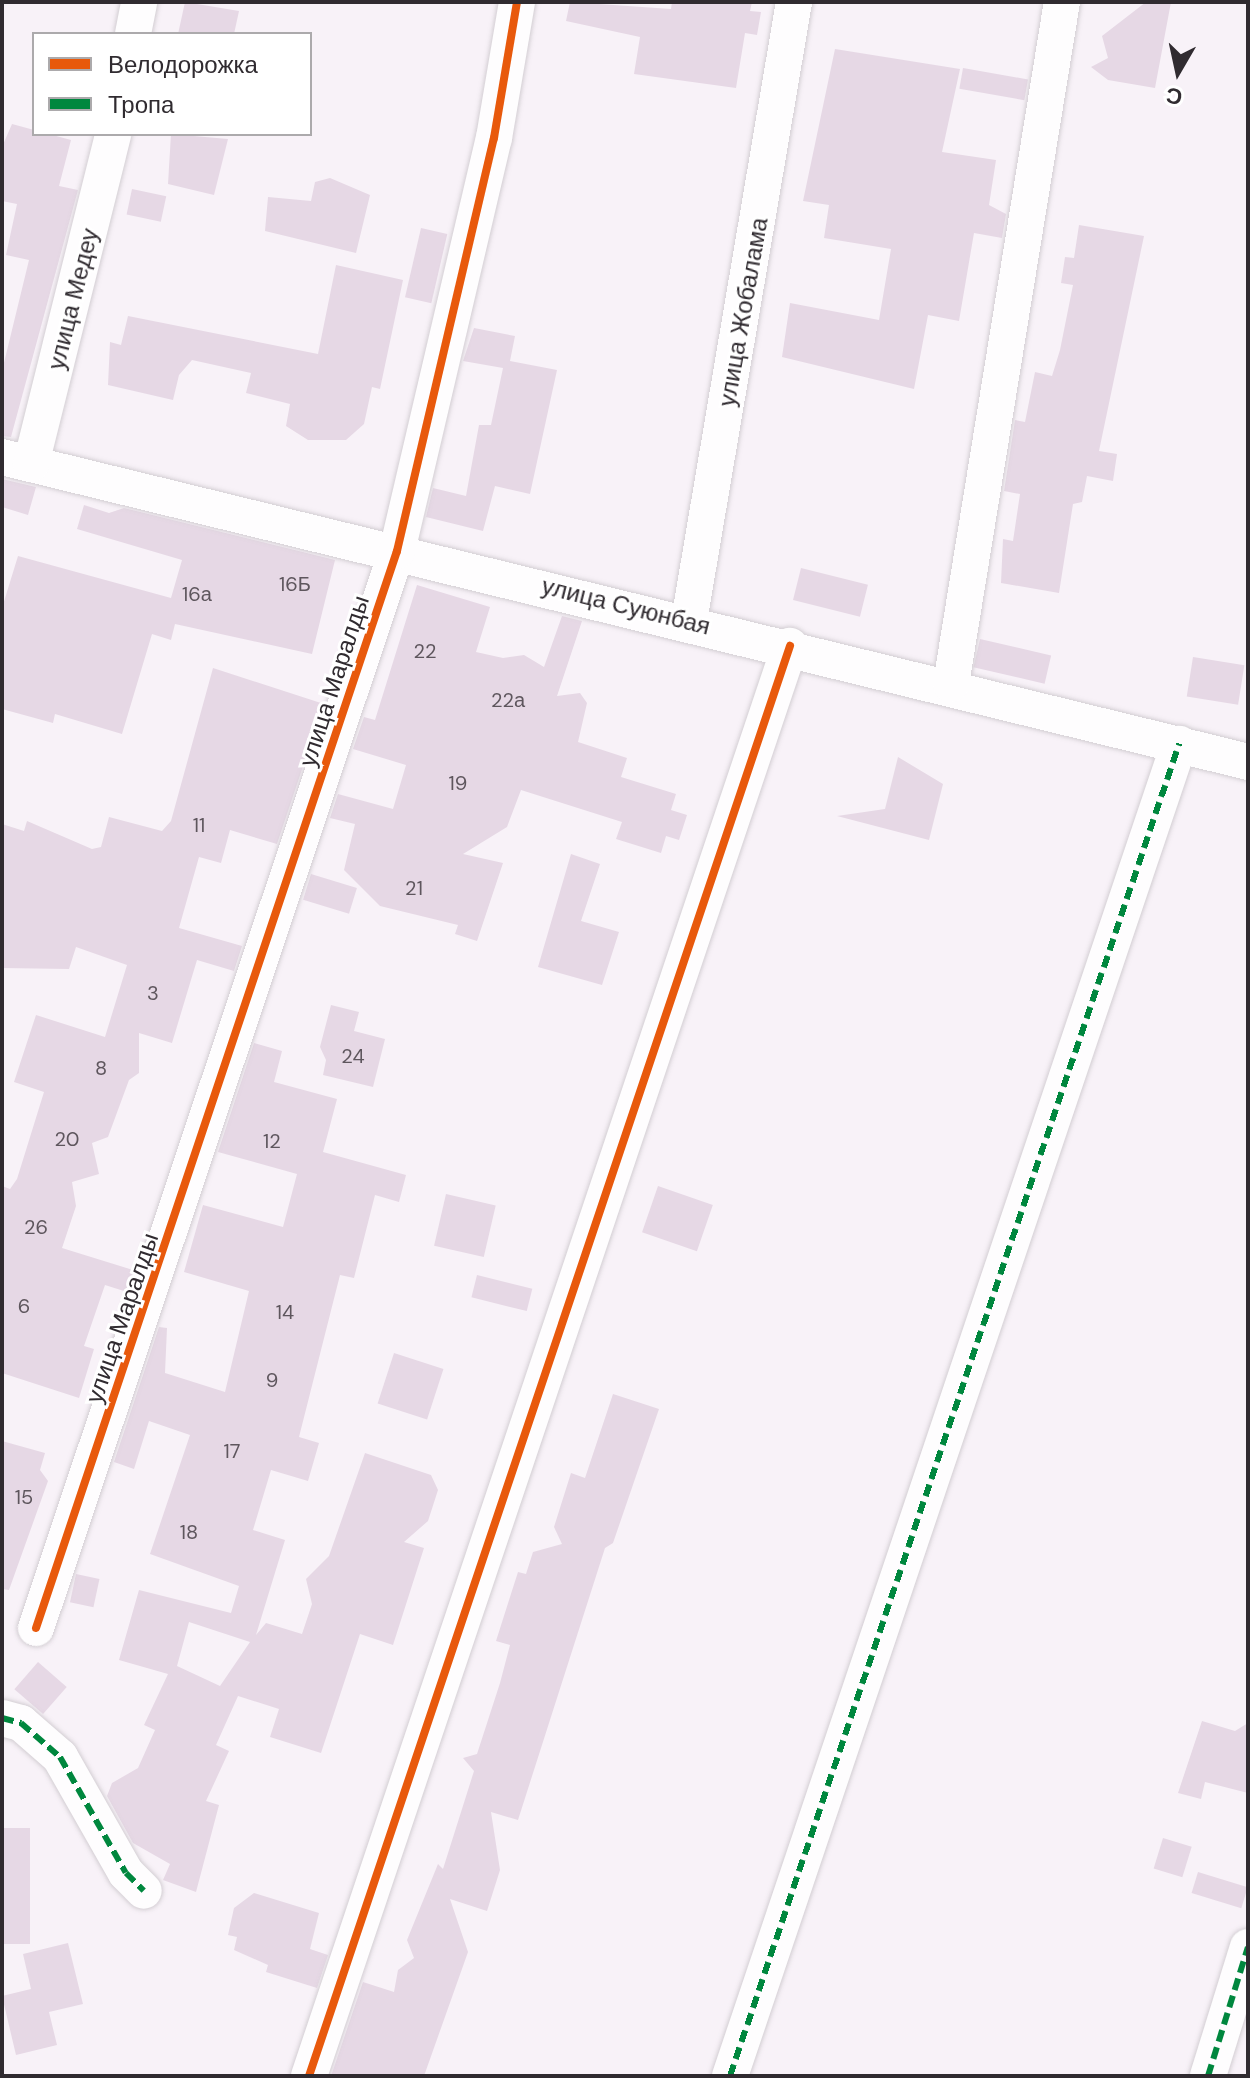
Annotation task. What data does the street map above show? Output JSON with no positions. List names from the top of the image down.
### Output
{
  "streets": {
    "street": [
      "улица Медеу",
      "улица Жобалама",
      "улица Суюнбая",
      "улица Маралды"
    ]
  },
  "crossings": [
    ["улица Медеу", "улица Суюнбая"],
    ["улица Жобалама", "улица Суюнбая"],
    ["улица Суюнбая", "улица Маралды"]
  ],
  "house_numbers": [
    "16Б",
    "16а",
    "22",
    "22а",
    "19",
    "11",
    "21",
    "3",
    "24",
    "8",
    "20",
    "12",
    "26",
    "6",
    "14",
    "9",
    "17",
    "15",
    "18"
  ],
  "legend": ["Велодорожка", "Тропа"],
  "north": "bottom"
}
